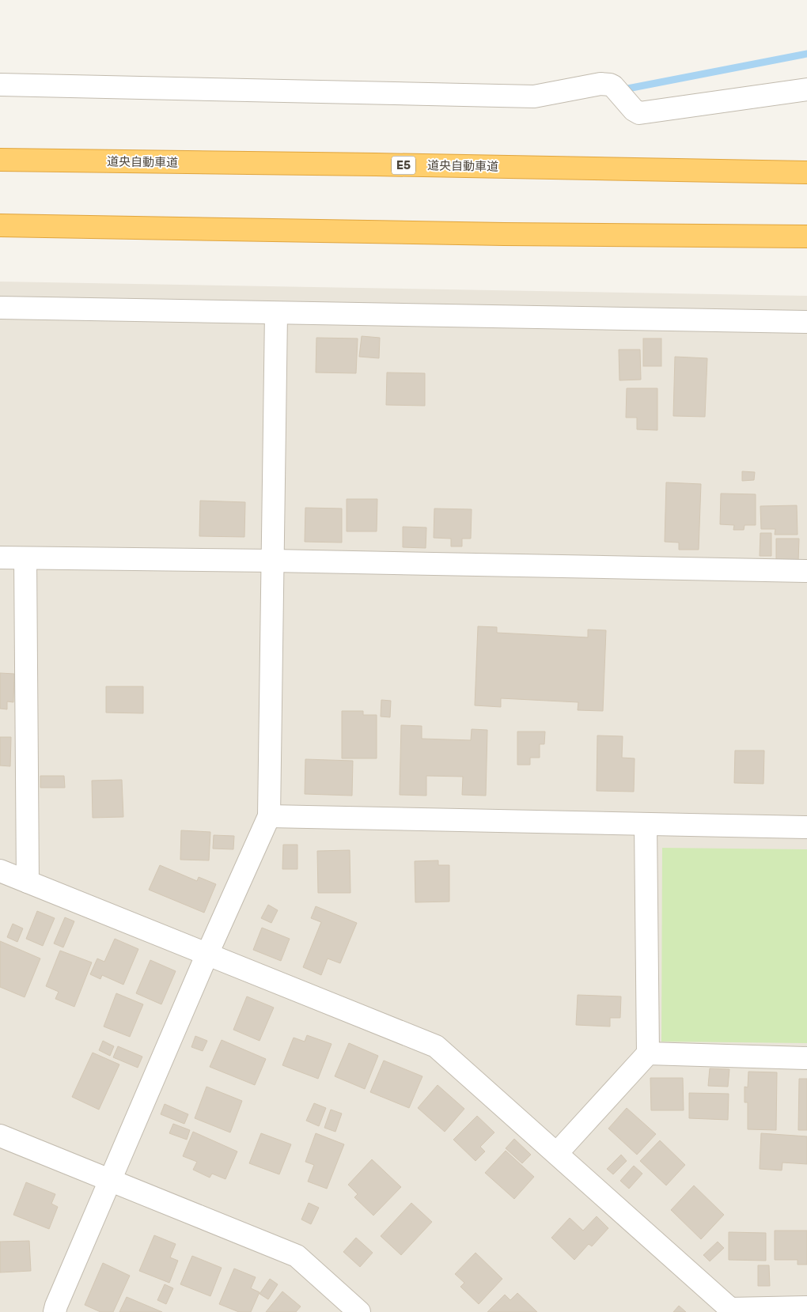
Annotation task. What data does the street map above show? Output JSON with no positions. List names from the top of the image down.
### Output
{
  "streets": {
    "highway": ["道央自動車道", "E5"]
  }
}
